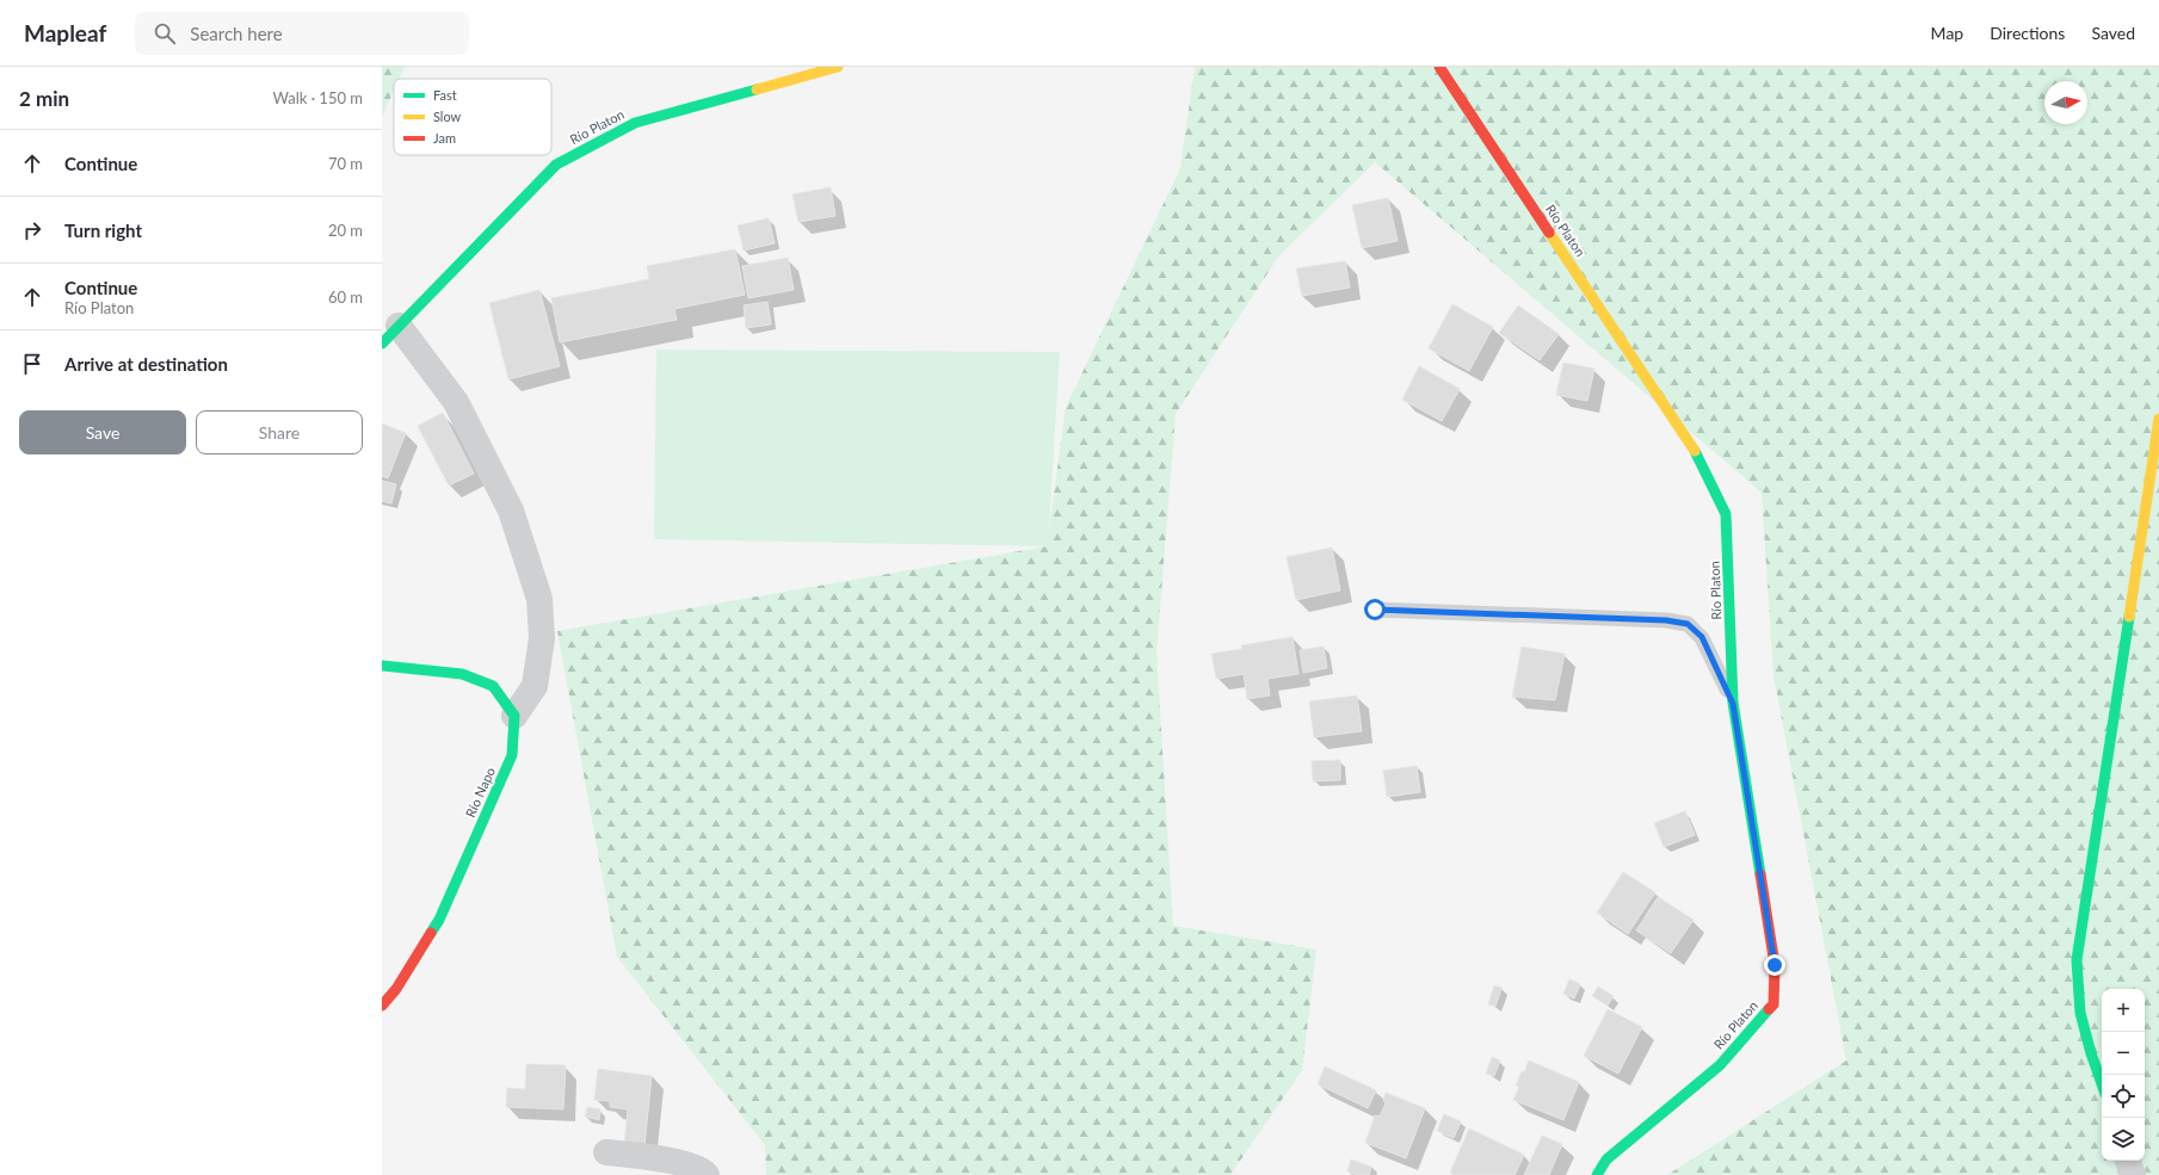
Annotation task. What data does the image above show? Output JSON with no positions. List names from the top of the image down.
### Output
{
  "streets": {
    "street": ["Río Platon", "Río Napo"]
  },
  "legend": ["Fast", "Slow", "Jam"],
  "north": "right",
  "page": {
    "header": "Mapleaf",
    "search": "Search here",
    "nav": ["Map", "Directions", "Saved"],
    "heading": ["2 min", "Walk · 150 m"],
    "list": [
      ["Continue", "70 m"],
      ["Turn right", "20 m"],
      ["Continue", "Río Platon", "60 m"],
      "Arrive at destination"
    ],
    "buttons": ["Save", "Share"],
    "map_buttons": ["+", "−"]
  }
}
